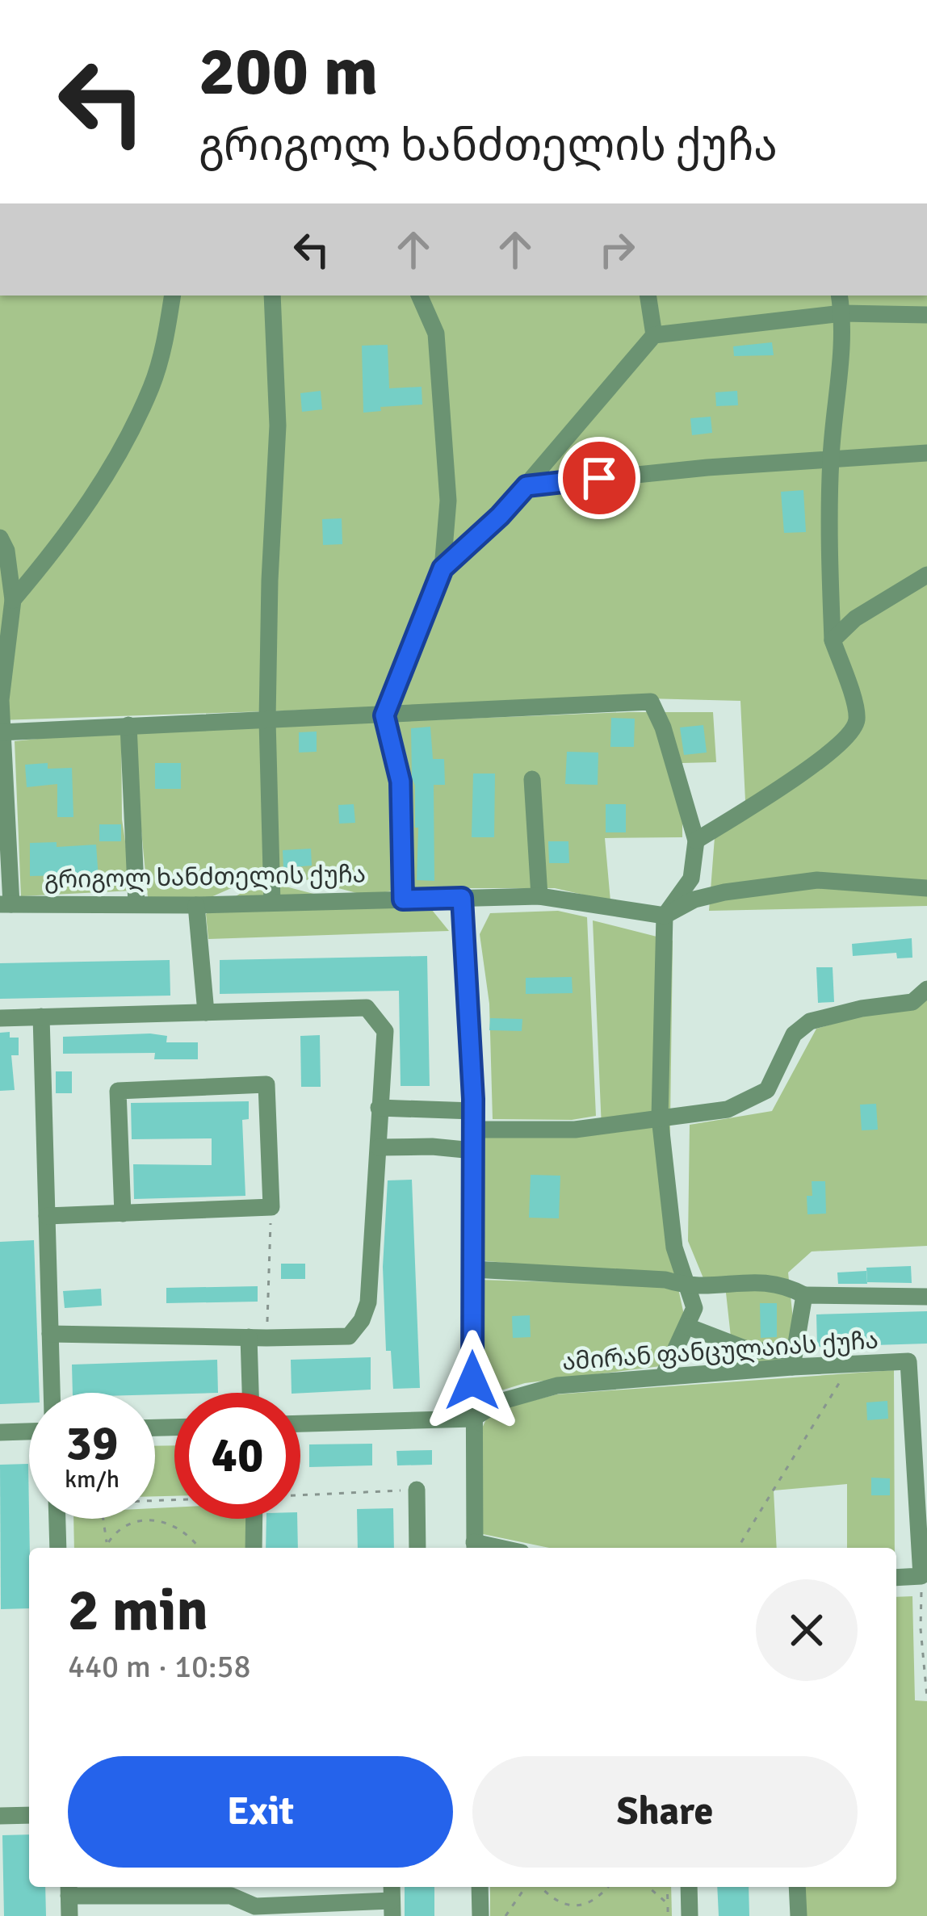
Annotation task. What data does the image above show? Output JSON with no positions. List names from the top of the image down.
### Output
{
  "streets": {
    "street": ["გრიგოლ ხანძთელის ქუჩა", "ამირან ფანცულაიას ქუჩა"]
  },
  "page": {
    "turn": ["200 m", "გრიგოლ ხანძთელის ქუჩა"],
    "speed": "39 km/h",
    "limit": "40",
    "heading": ["2 min", "440 m · 10:58"],
    "buttons": ["Exit", "Share"]
  }
}
